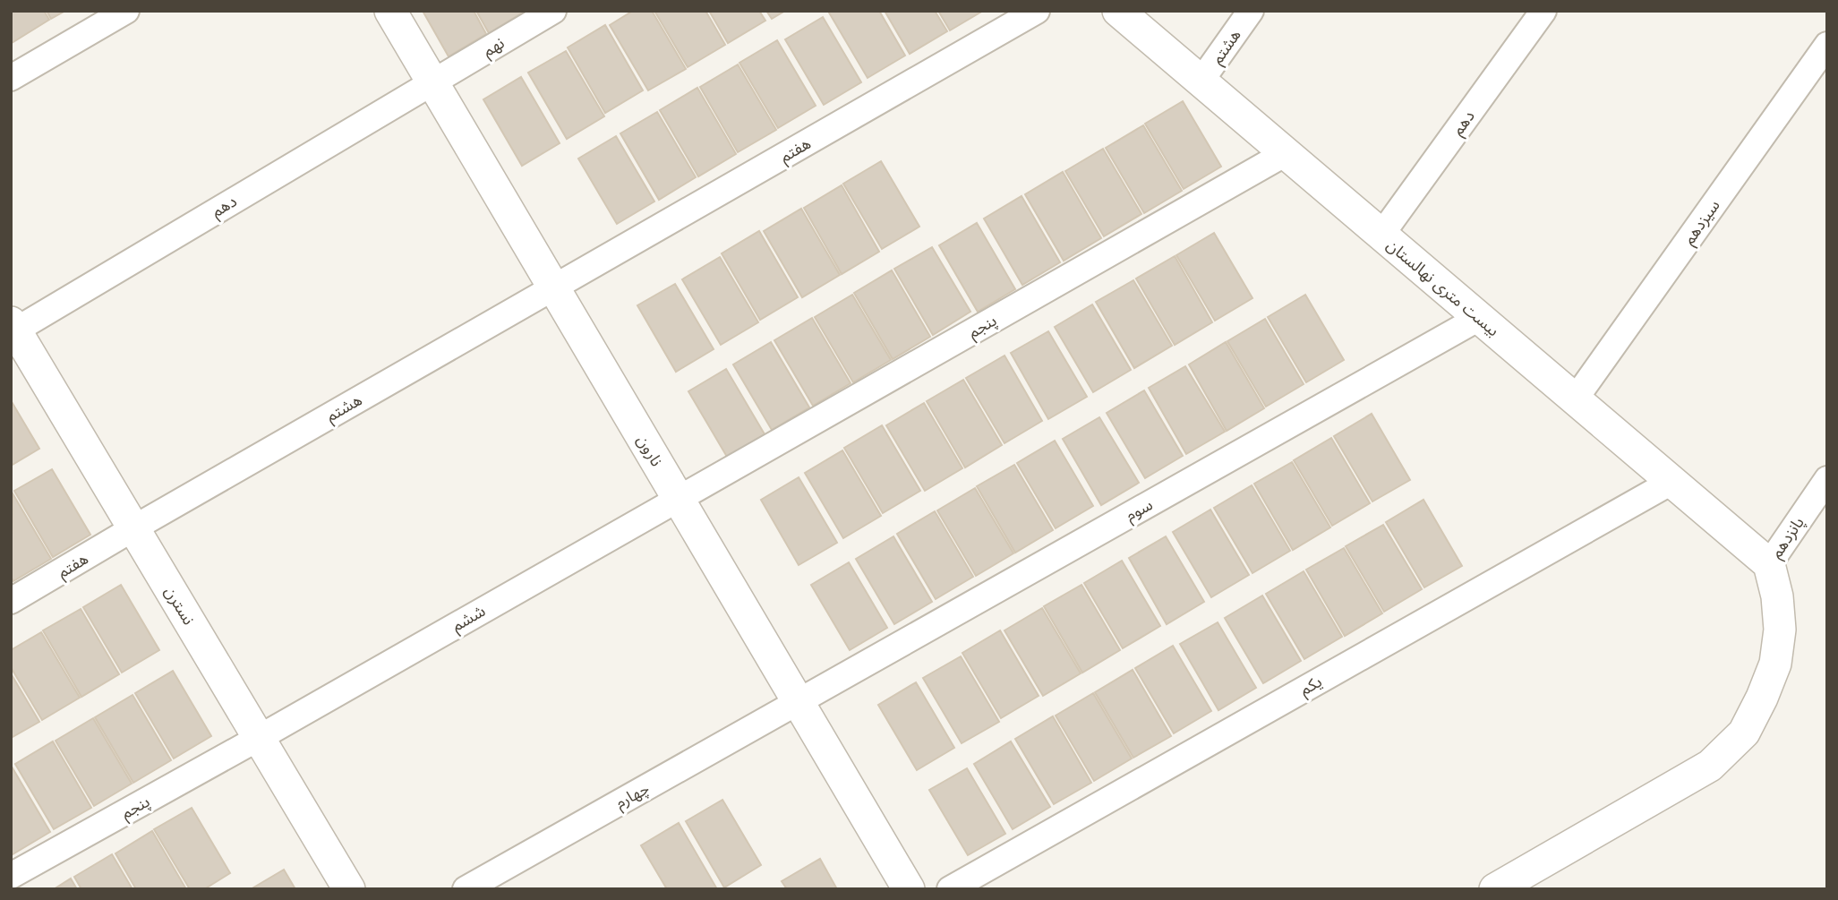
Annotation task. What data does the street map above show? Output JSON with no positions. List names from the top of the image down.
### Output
{
  "streets": {
    "street": [
      "نهم",
      "هشتم",
      "دهم",
      "هفتم",
      "سیزدهم",
      "بیست متری نهالستان",
      "پنجم",
      "نارون",
      "سوم",
      "پانزدهم",
      "نسترن",
      "ششم",
      "یکم",
      "چهارم"
    ]
  },
  "crossings": [
    ["نهم", "دهم"],
    ["نهم", "نارون"],
    ["هشتم", "هفتم"],
    ["هشتم", "بیست متری نهالستان"],
    ["هشتم", "نارون"],
    ["هشتم", "نسترن"],
    ["دهم", "بیست متری نهالستان"],
    ["دهم", "نارون"],
    ["دهم", "نسترن"],
    ["هفتم", "نارون"],
    ["هفتم", "نسترن"],
    ["سیزدهم", "بیست متری نهالستان"],
    ["بیست متری نهالستان", "پنجم"],
    ["بیست متری نهالستان", "سوم"],
    ["بیست متری نهالستان", "پانزدهم"],
    ["بیست متری نهالستان", "یکم"],
    ["پنجم", "نارون"],
    ["پنجم", "نسترن"],
    ["پنجم", "ششم"],
    ["نارون", "سوم"],
    ["نارون", "ششم"],
    ["نارون", "چهارم"],
    ["سوم", "چهارم"],
    ["نسترن", "ششم"]
  ]
}
